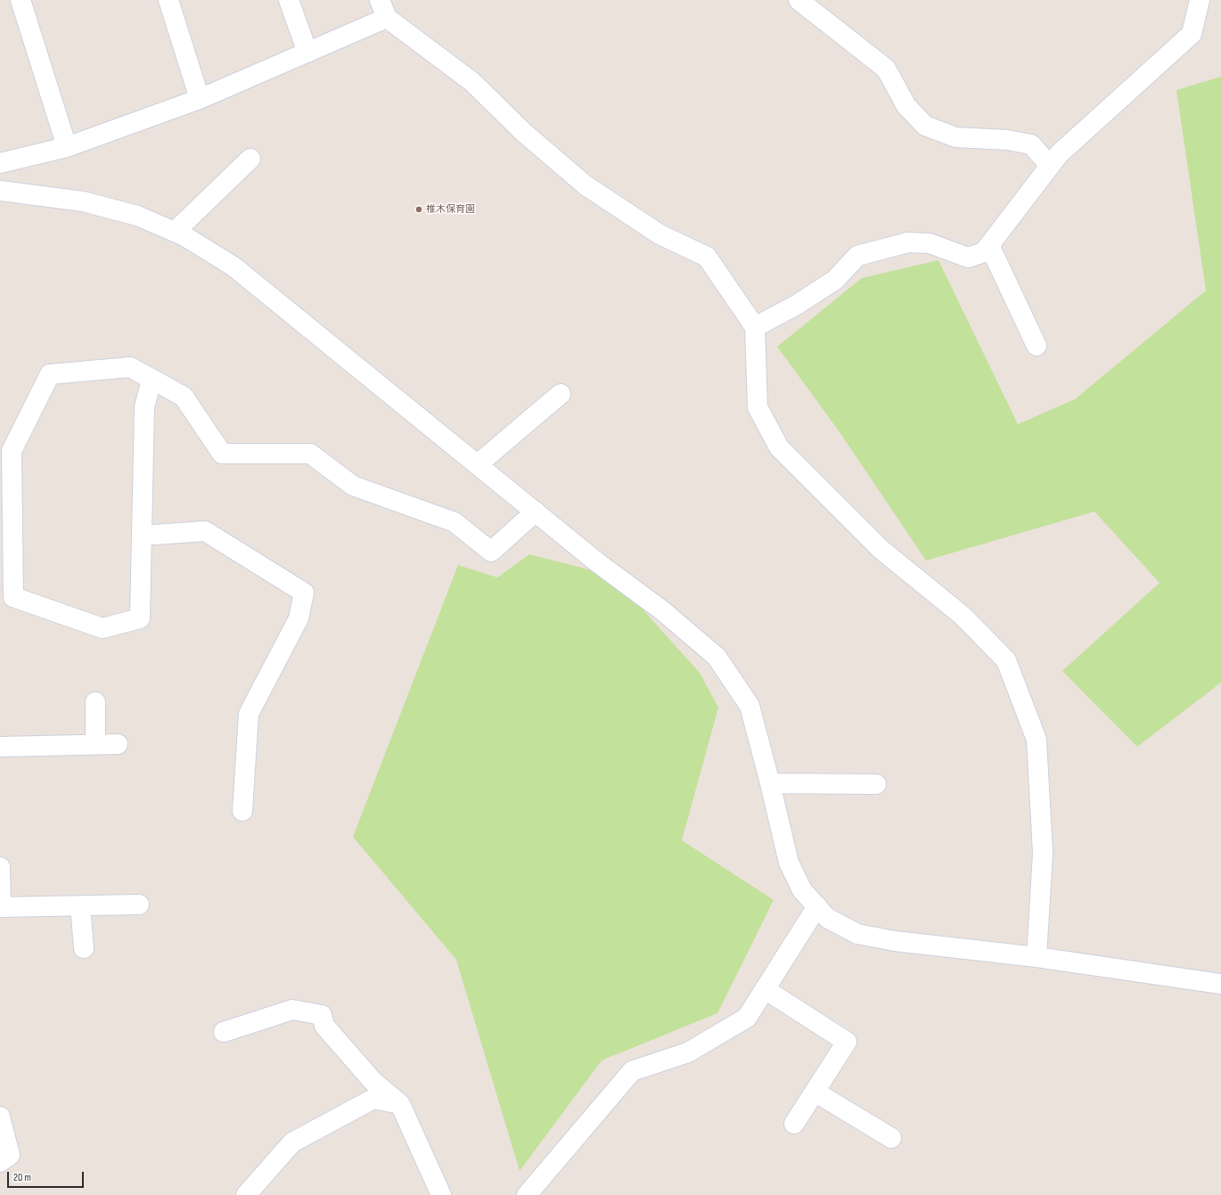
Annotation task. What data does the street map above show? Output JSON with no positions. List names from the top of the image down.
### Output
{
  "places": ["椎木保育園"],
  "scale_bar": "20 m"
}
